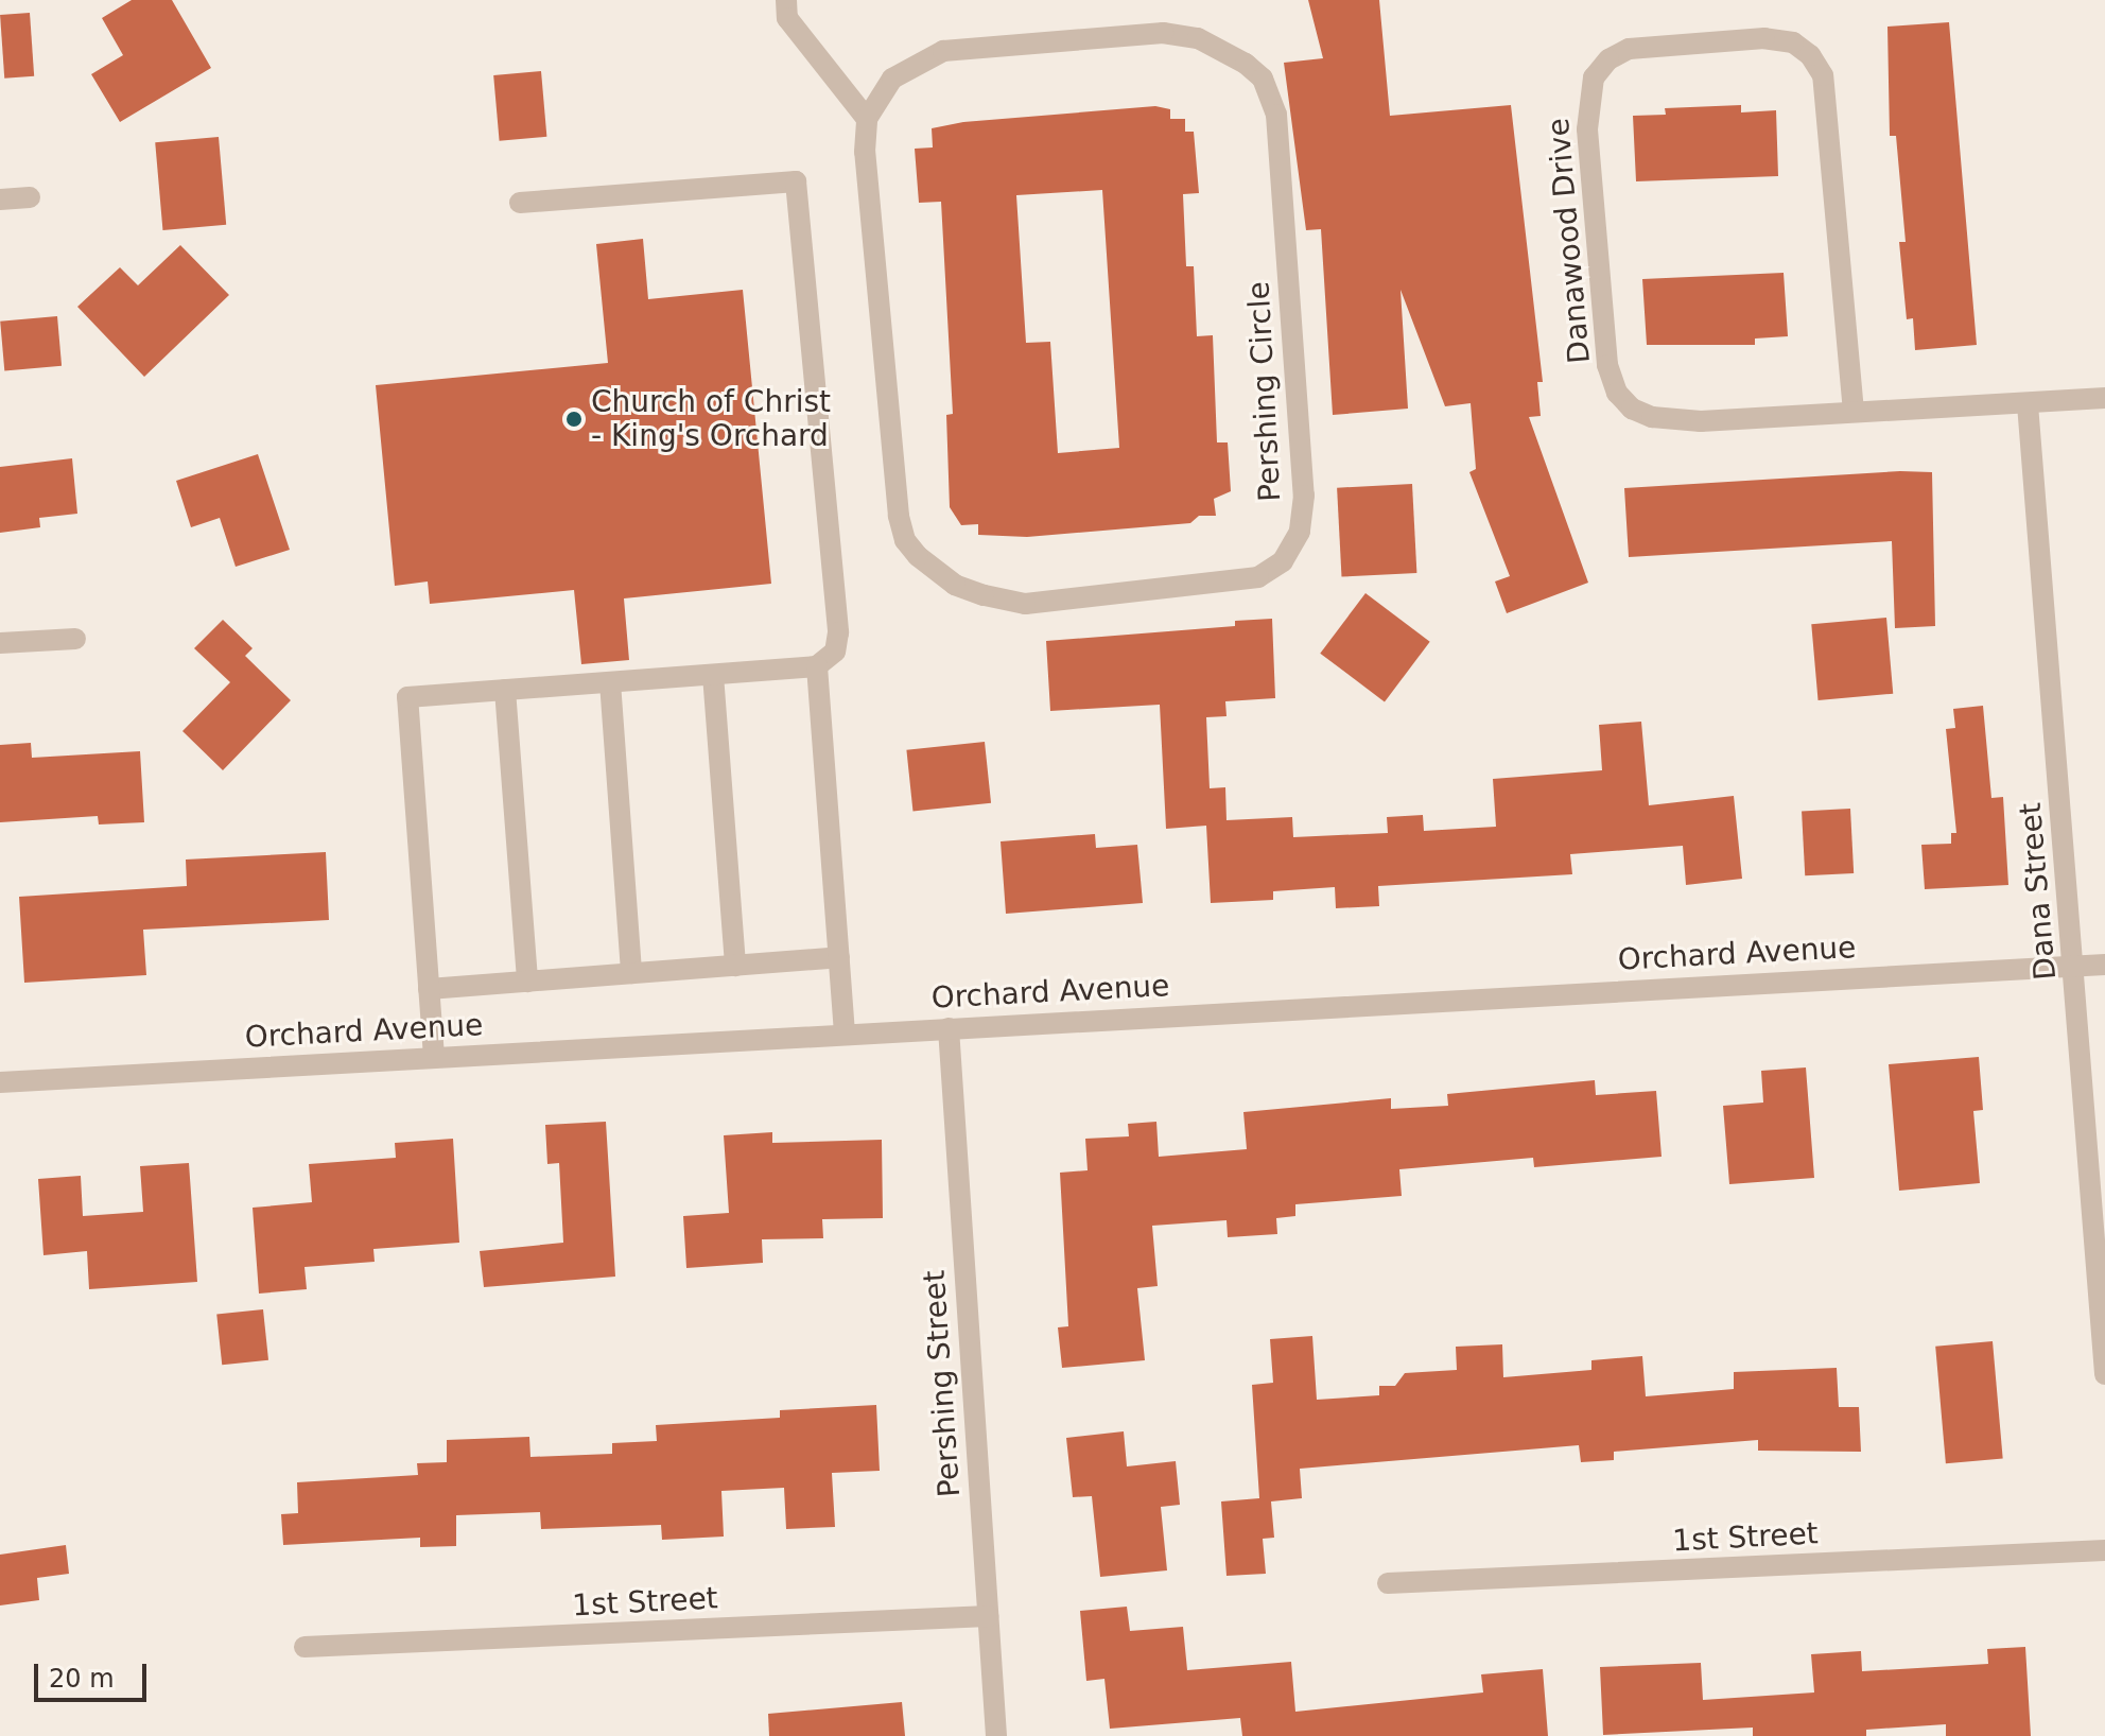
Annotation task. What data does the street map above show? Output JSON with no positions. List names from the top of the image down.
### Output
{
  "streets": {
    "street": [
      "Danawood Drive",
      "Pershing Circle",
      "Dana Street",
      "Orchard Avenue",
      "Pershing Street",
      "1st Street"
    ]
  },
  "crossings": [
    ["Danawood Drive", "Dana Street"],
    ["Dana Street", "Orchard Avenue"],
    ["Orchard Avenue", "Pershing Street"],
    ["Pershing Street", "1st Street"]
  ],
  "places": ["Church of Christ - King's Orchard"],
  "scale_bar": "20 m"
}
